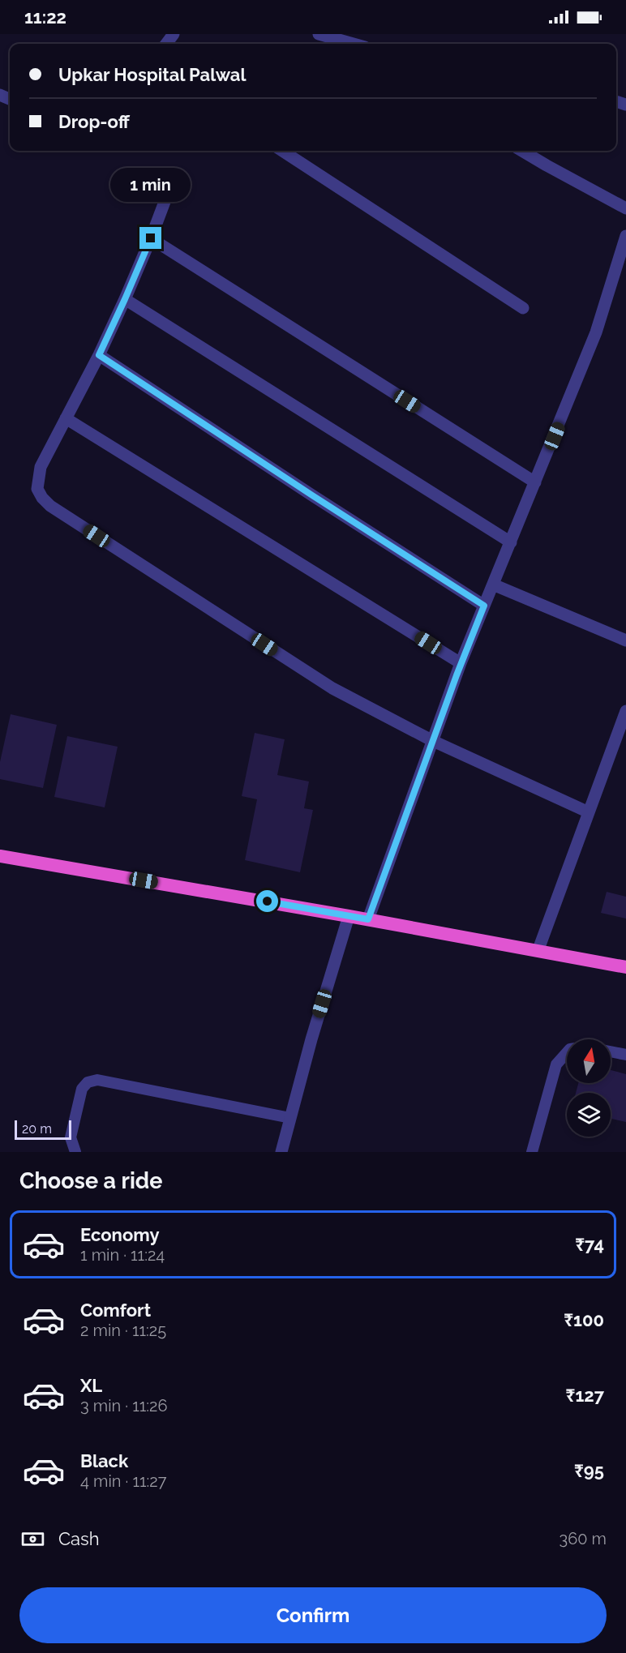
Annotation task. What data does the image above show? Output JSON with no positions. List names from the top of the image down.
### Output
{
  "scale_bar": "20 m",
  "north": "top",
  "page": {
    "status": "11:22",
    "banner": ["Upkar Hospital Palwal", "Drop-off"],
    "bubble": "1 min",
    "scale": "20 m",
    "heading": "Choose a ride",
    "list": [
      {
        "name": "Economy",
        "note": "1 min · 11:24",
        "value": "₹74"
      },
      {
        "name": "Comfort",
        "note": "2 min · 11:25",
        "value": "₹100"
      },
      {
        "name": "XL",
        "note": "3 min · 11:26",
        "value": "₹127"
      },
      {
        "name": "Black",
        "note": "4 min · 11:27",
        "value": "₹95"
      }
    ],
    "pay": ["Cash", "360 m"],
    "buttons": "Confirm"
  }
}
